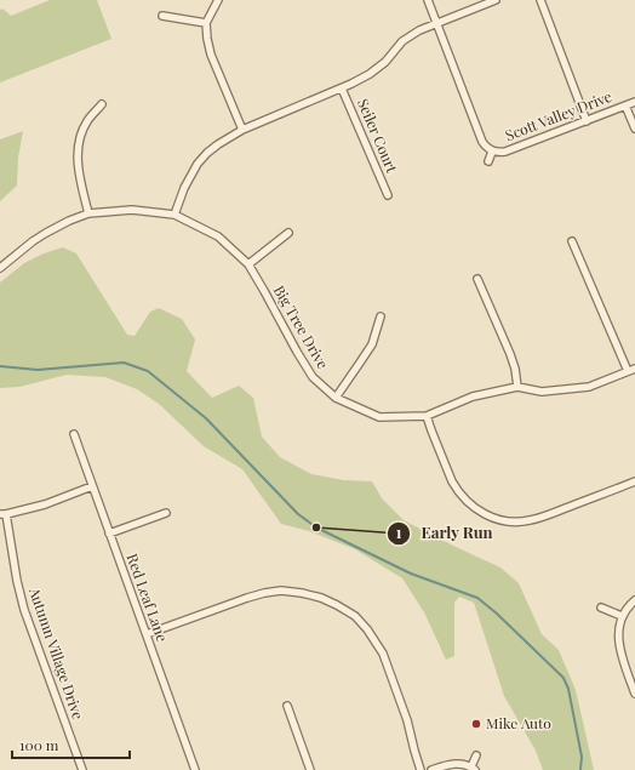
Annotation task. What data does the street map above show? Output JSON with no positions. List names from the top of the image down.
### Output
{
  "streets": {
    "street": [
      "Scott Valley Drive",
      "Seiler Court",
      "Big Tree Drive",
      "Red Leaf Lane",
      "Autumn Village Drive"
    ]
  },
  "places": ["Early Run", "Mike Auto"],
  "scale_bar": "100 m"
}
